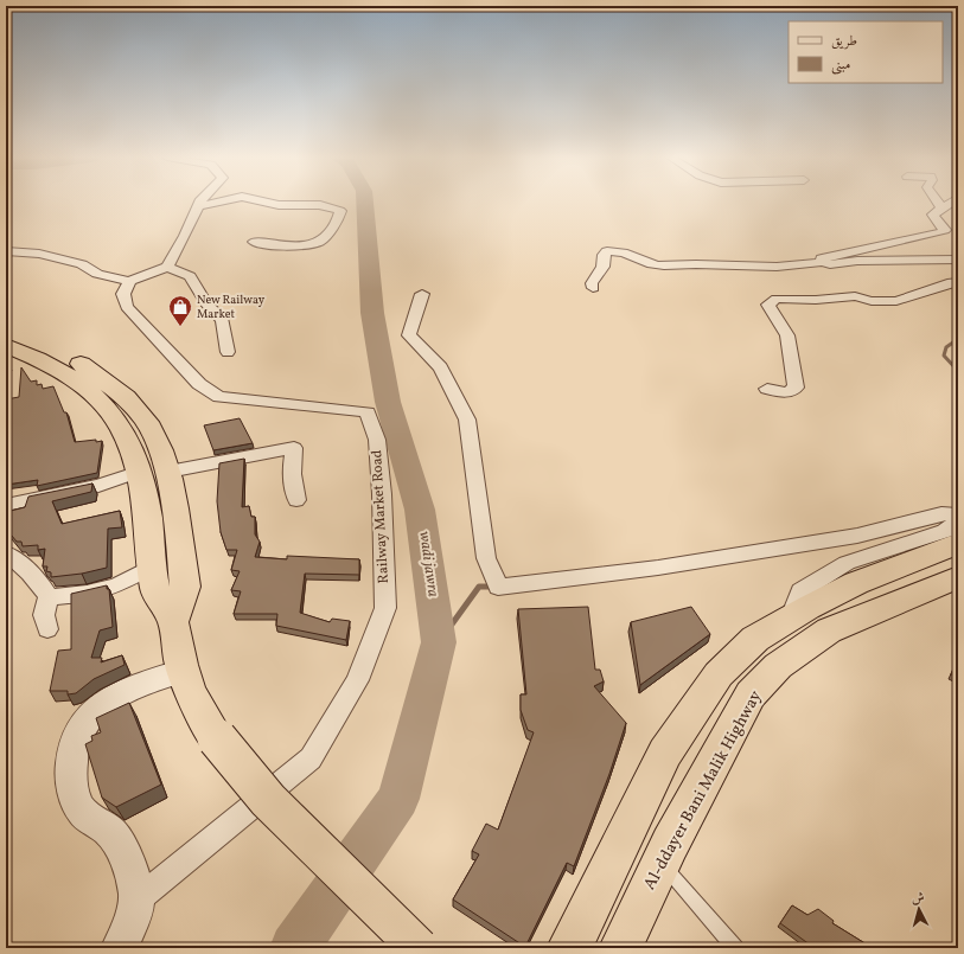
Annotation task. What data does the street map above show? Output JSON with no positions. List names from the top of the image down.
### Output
{
  "streets": {
    "highway": ["Al-ddayer Bani Malik Highway"],
    "street": ["Railway Market Road"]
  },
  "water": ["wadi jawra"],
  "places": {
    "shop": ["New Railway Market"]
  },
  "legend": ["طريق", "مبنى"],
  "north": "top"
}
